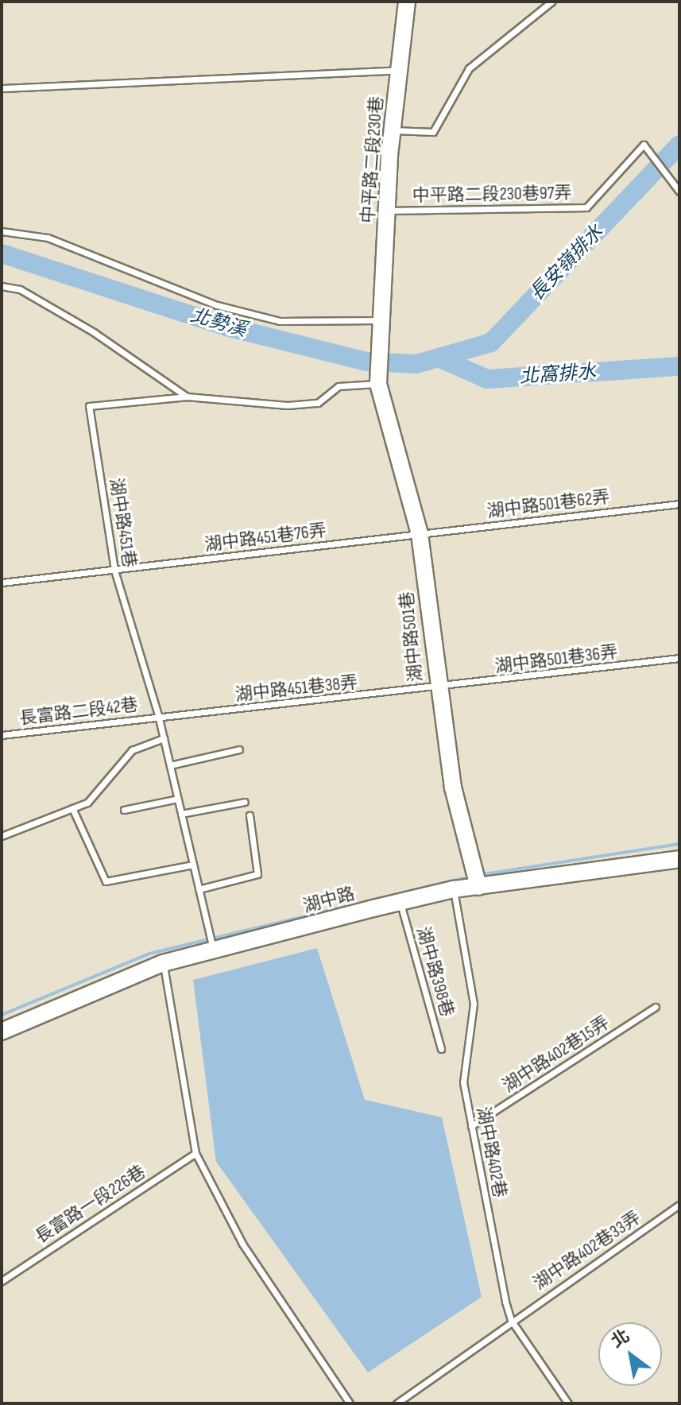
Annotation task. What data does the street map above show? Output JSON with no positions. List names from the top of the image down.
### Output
{
  "streets": {
    "street": ["中平路二段230巷", "湖中路501巷", "湖中路"],
    "lane": [
      "中平路二段230巷97弄",
      "湖中路501巷62弄",
      "湖中路451巷",
      "湖中路451巷76弄",
      "湖中路501巷36弄",
      "湖中路451巷38弄",
      "長富路二段42巷",
      "湖中路398巷",
      "湖中路402巷15弄",
      "湖中路402巷",
      "長富路一段226巷",
      "湖中路402巷33弄"
    ]
  },
  "crossings": [
    ["中平路二段230巷", "中平路二段230巷97弄"],
    ["中平路二段230巷", "湖中路451巷"],
    ["中平路二段230巷", "湖中路501巷"],
    ["湖中路501巷62弄", "湖中路451巷76弄"],
    ["湖中路501巷62弄", "湖中路501巷"],
    ["湖中路451巷", "湖中路451巷76弄"],
    ["湖中路451巷", "湖中路501巷"],
    ["湖中路451巷", "湖中路451巷38弄"],
    ["湖中路451巷", "長富路二段42巷"],
    ["湖中路451巷", "湖中路"],
    ["湖中路451巷76弄", "湖中路501巷"],
    ["湖中路501巷", "湖中路501巷36弄"],
    ["湖中路501巷", "湖中路451巷38弄"],
    ["湖中路501巷", "湖中路"],
    ["湖中路501巷36弄", "湖中路451巷38弄"],
    ["湖中路451巷38弄", "長富路二段42巷"],
    ["湖中路", "湖中路398巷"],
    ["湖中路", "湖中路402巷"],
    ["湖中路402巷15弄", "湖中路402巷"],
    ["湖中路402巷", "湖中路402巷33弄"]
  ],
  "water": ["長安嶺排水", "北勢溪", "北窩排水"],
  "north": "top left"
}
